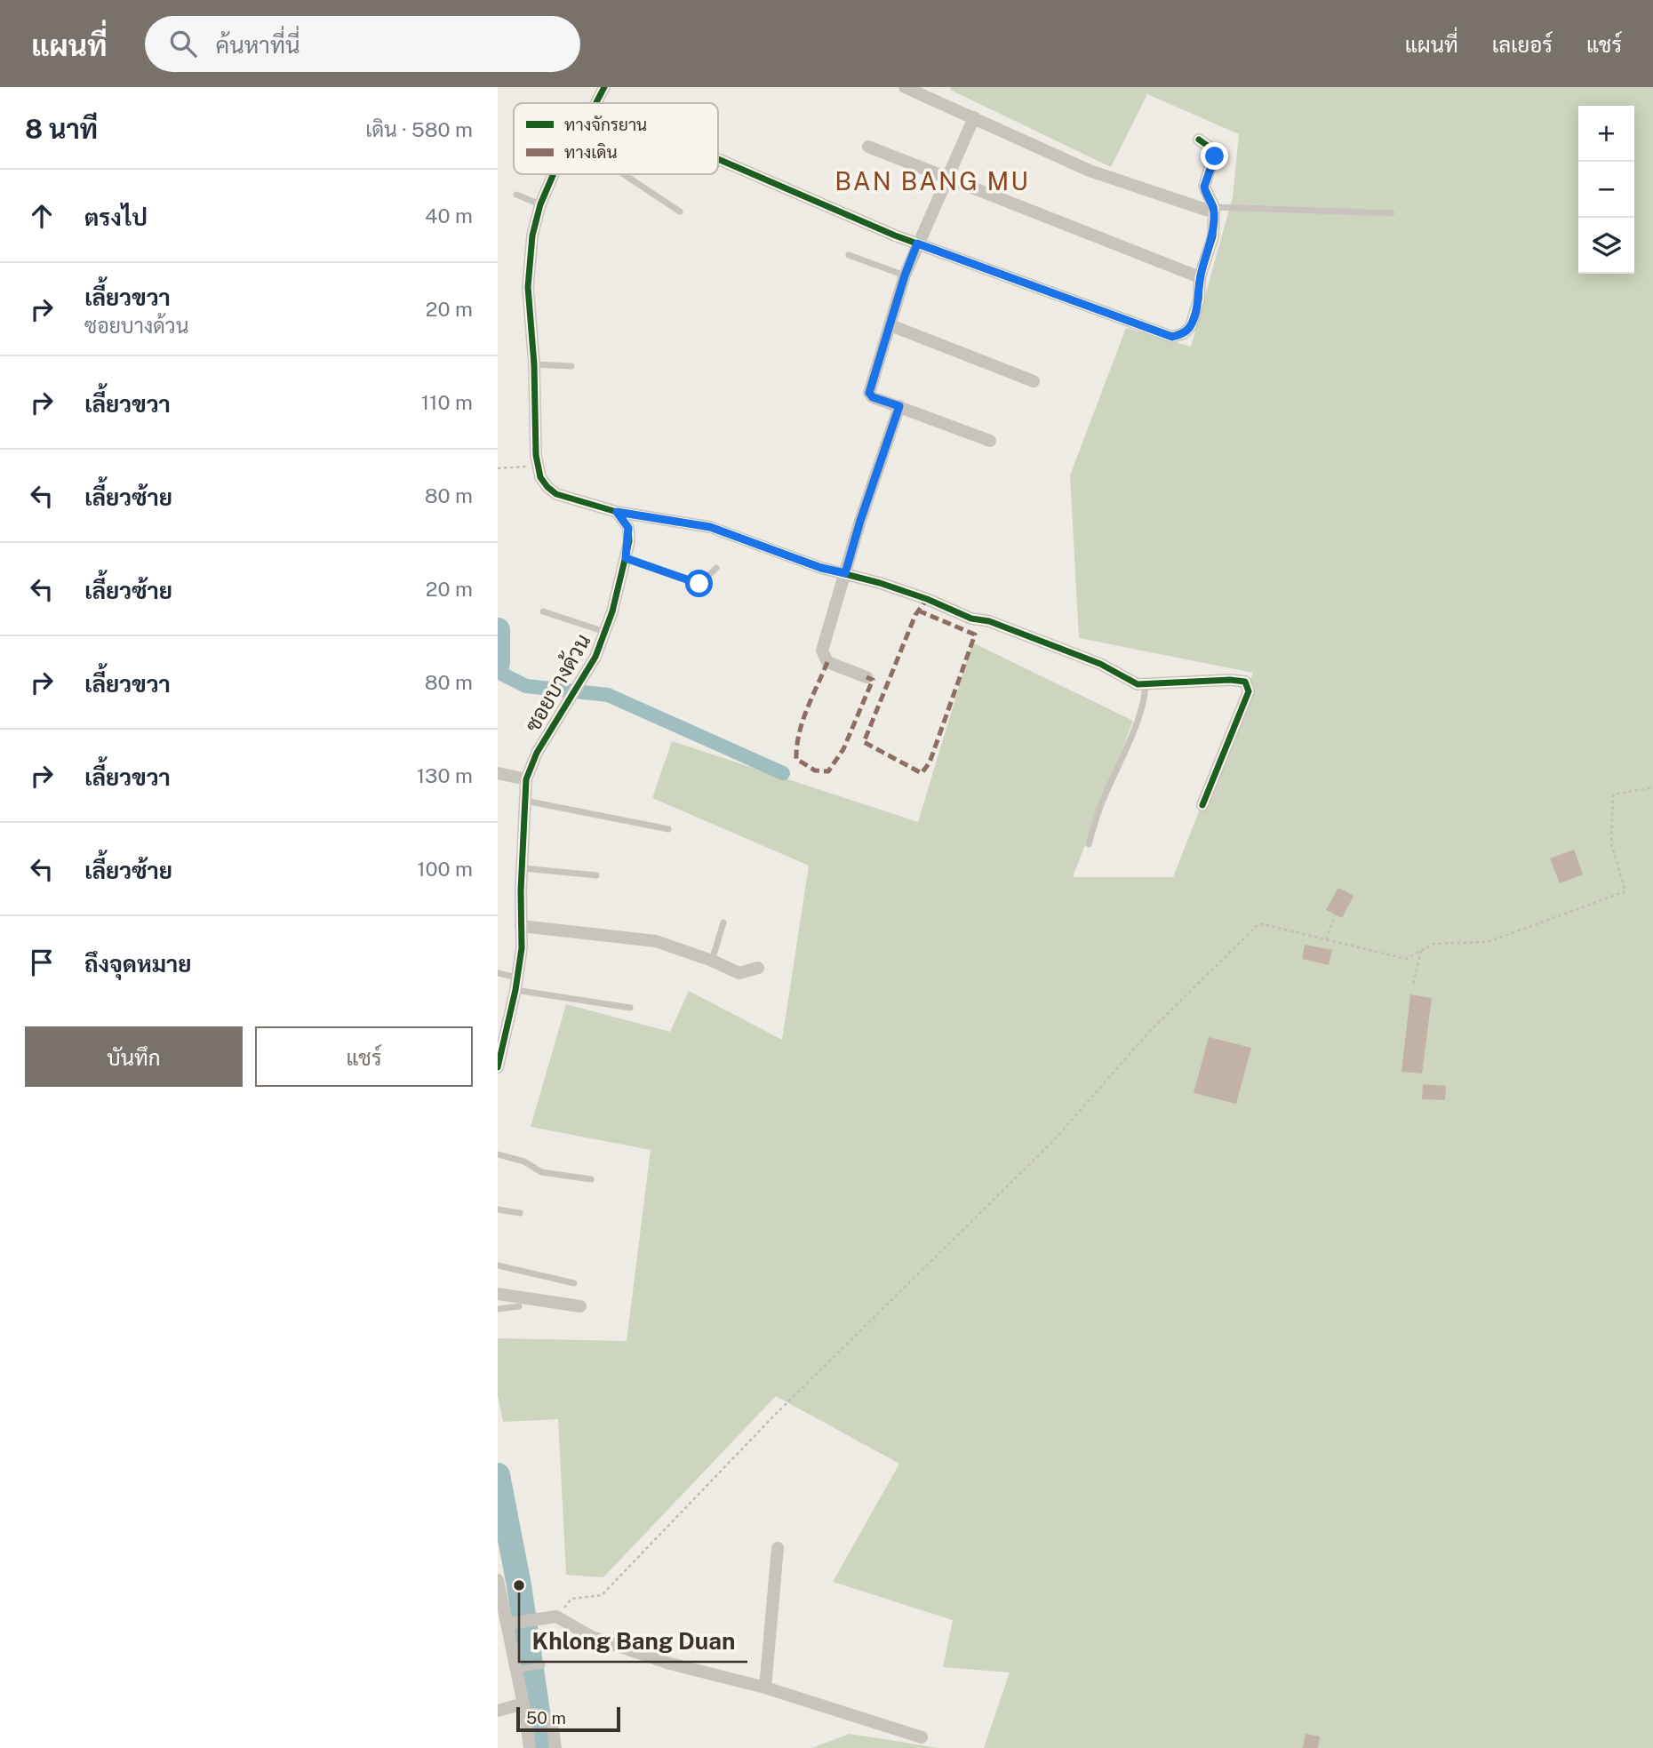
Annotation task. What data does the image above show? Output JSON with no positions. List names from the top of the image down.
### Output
{
  "streets": {
    "street": ["ซอยบางด้วน"]
  },
  "districts": ["BAN BANG MU"],
  "places": ["Khlong Bang Duan"],
  "legend": ["ทางจักรยาน", "ทางเดิน"],
  "scale_bar": "50 m",
  "page": {
    "header": "แผนที่",
    "search": "ค้นหาที่นี่",
    "nav": ["แผนที่", "เลเยอร์", "แชร์"],
    "heading": ["8 นาที", "เดิน · 580 m"],
    "map_buttons": ["+", "−"],
    "list": [
      ["ตรงไป", "40 m"],
      ["เลี้ยวขวา", "ซอยบางด้วน", "20 m"],
      ["เลี้ยวขวา", "110 m"],
      ["เลี้ยวซ้าย", "80 m"],
      ["เลี้ยวซ้าย", "20 m"],
      ["เลี้ยวขวา", "80 m"],
      ["เลี้ยวขวา", "130 m"],
      ["เลี้ยวซ้าย", "100 m"],
      "ถึงจุดหมาย"
    ],
    "buttons": ["บันทึก", "แชร์"],
    "scale": "50 m"
  }
}
